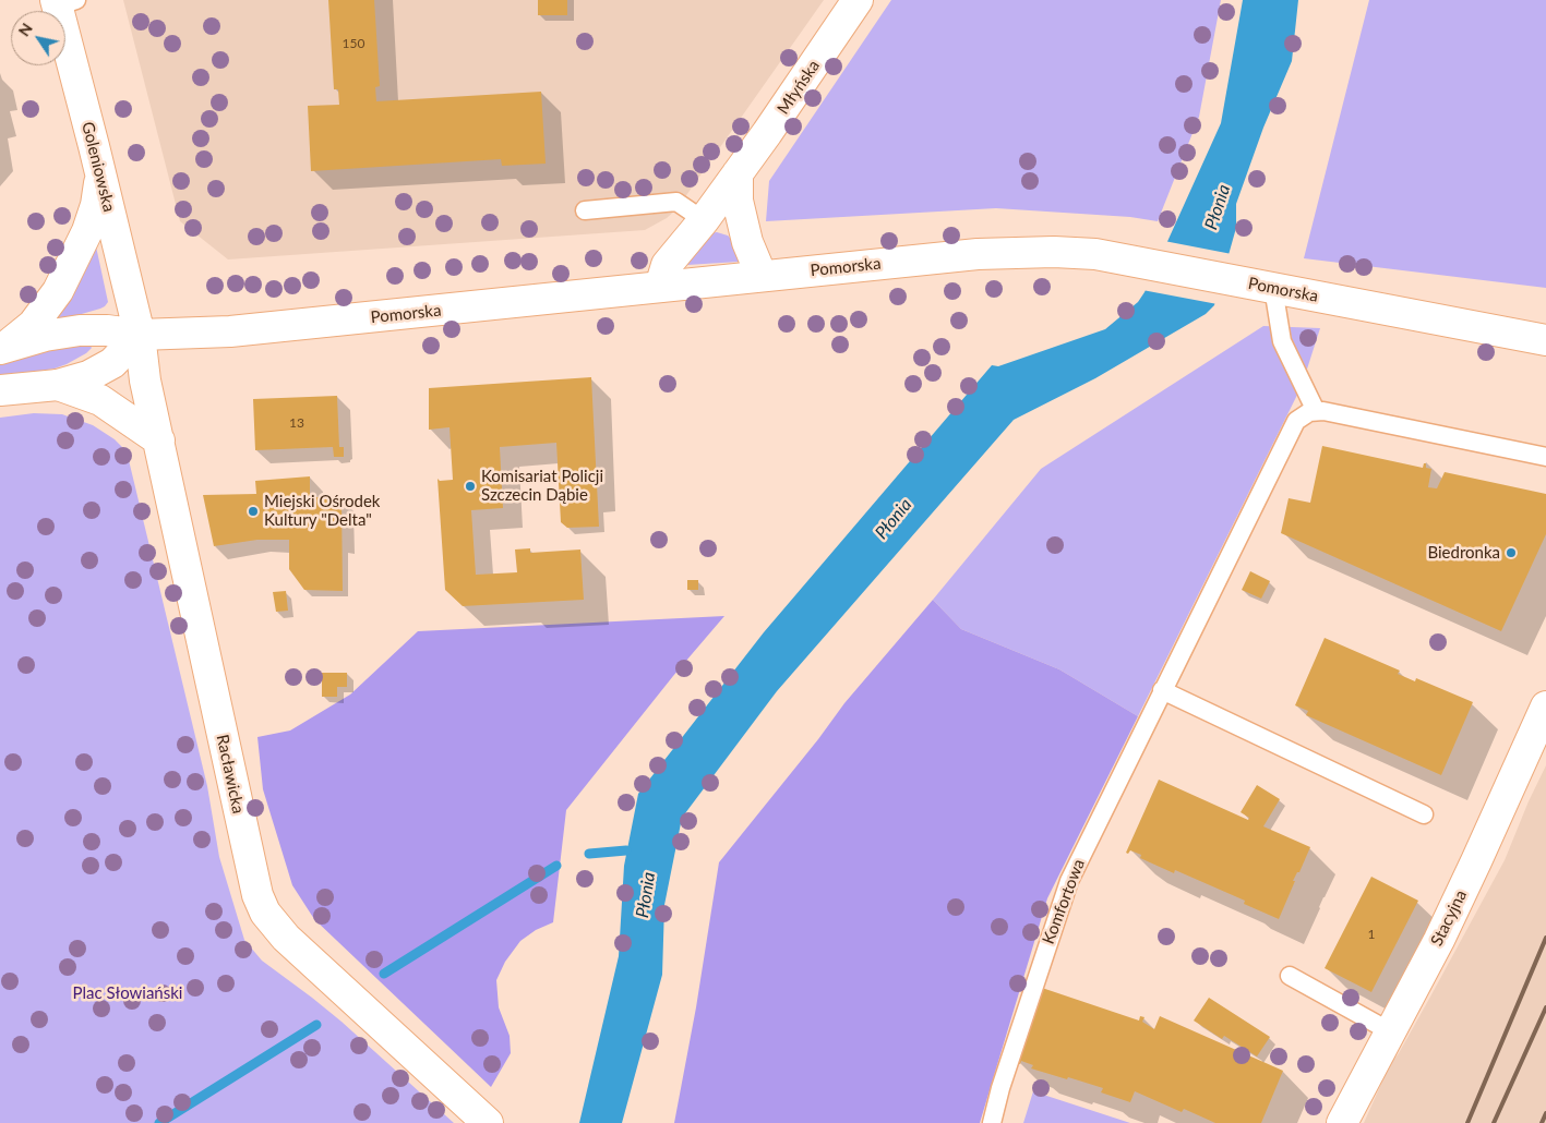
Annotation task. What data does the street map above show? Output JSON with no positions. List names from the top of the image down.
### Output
{
  "streets": {
    "street": [
      "Młyńska",
      "Goleniowska",
      "Pomorska",
      "Racławicka",
      "Stacyjna"
    ],
    "lane": ["Komfortowa"]
  },
  "crossings": [
    ["Młyńska", "Pomorska"],
    ["Goleniowska", "Pomorska"],
    ["Goleniowska", "Racławicka"],
    ["Pomorska", "Racławicka"]
  ],
  "water": ["Płonia"],
  "parks": ["Plac Słowiański"],
  "places": ["Komisariat Policji Szczecin Dąbie", "Miejski Ośrodek Kultury \"Delta\"", "Biedronka"],
  "house_numbers": ["150", "13", "1"],
  "north": "top left"
}
